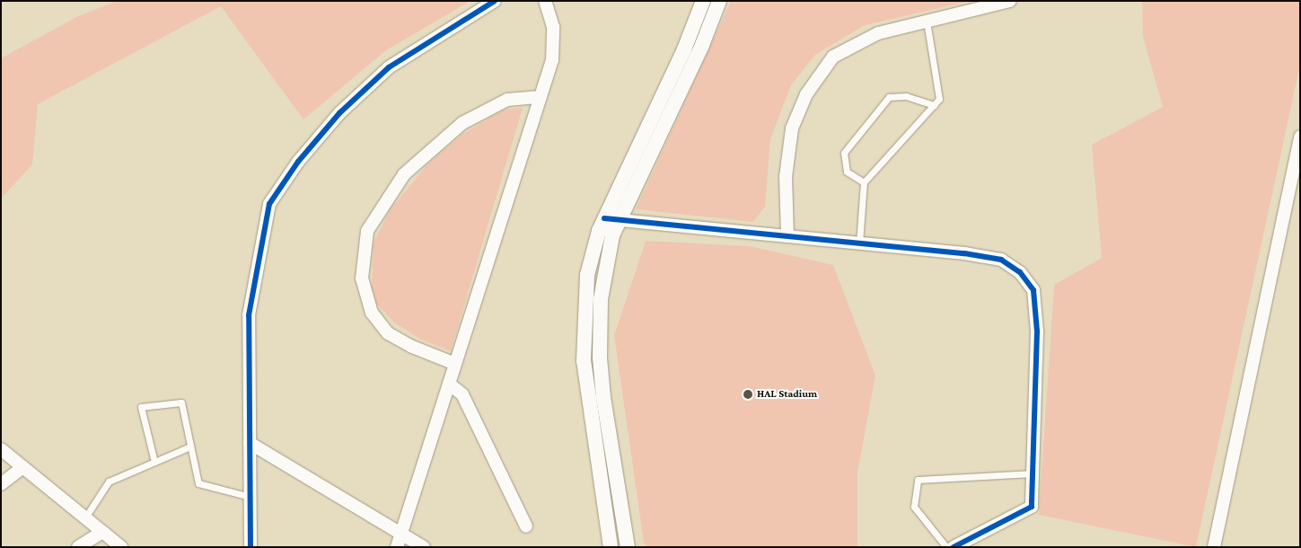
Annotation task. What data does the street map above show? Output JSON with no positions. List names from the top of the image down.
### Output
{
  "places": ["HAL Stadium"]
}
